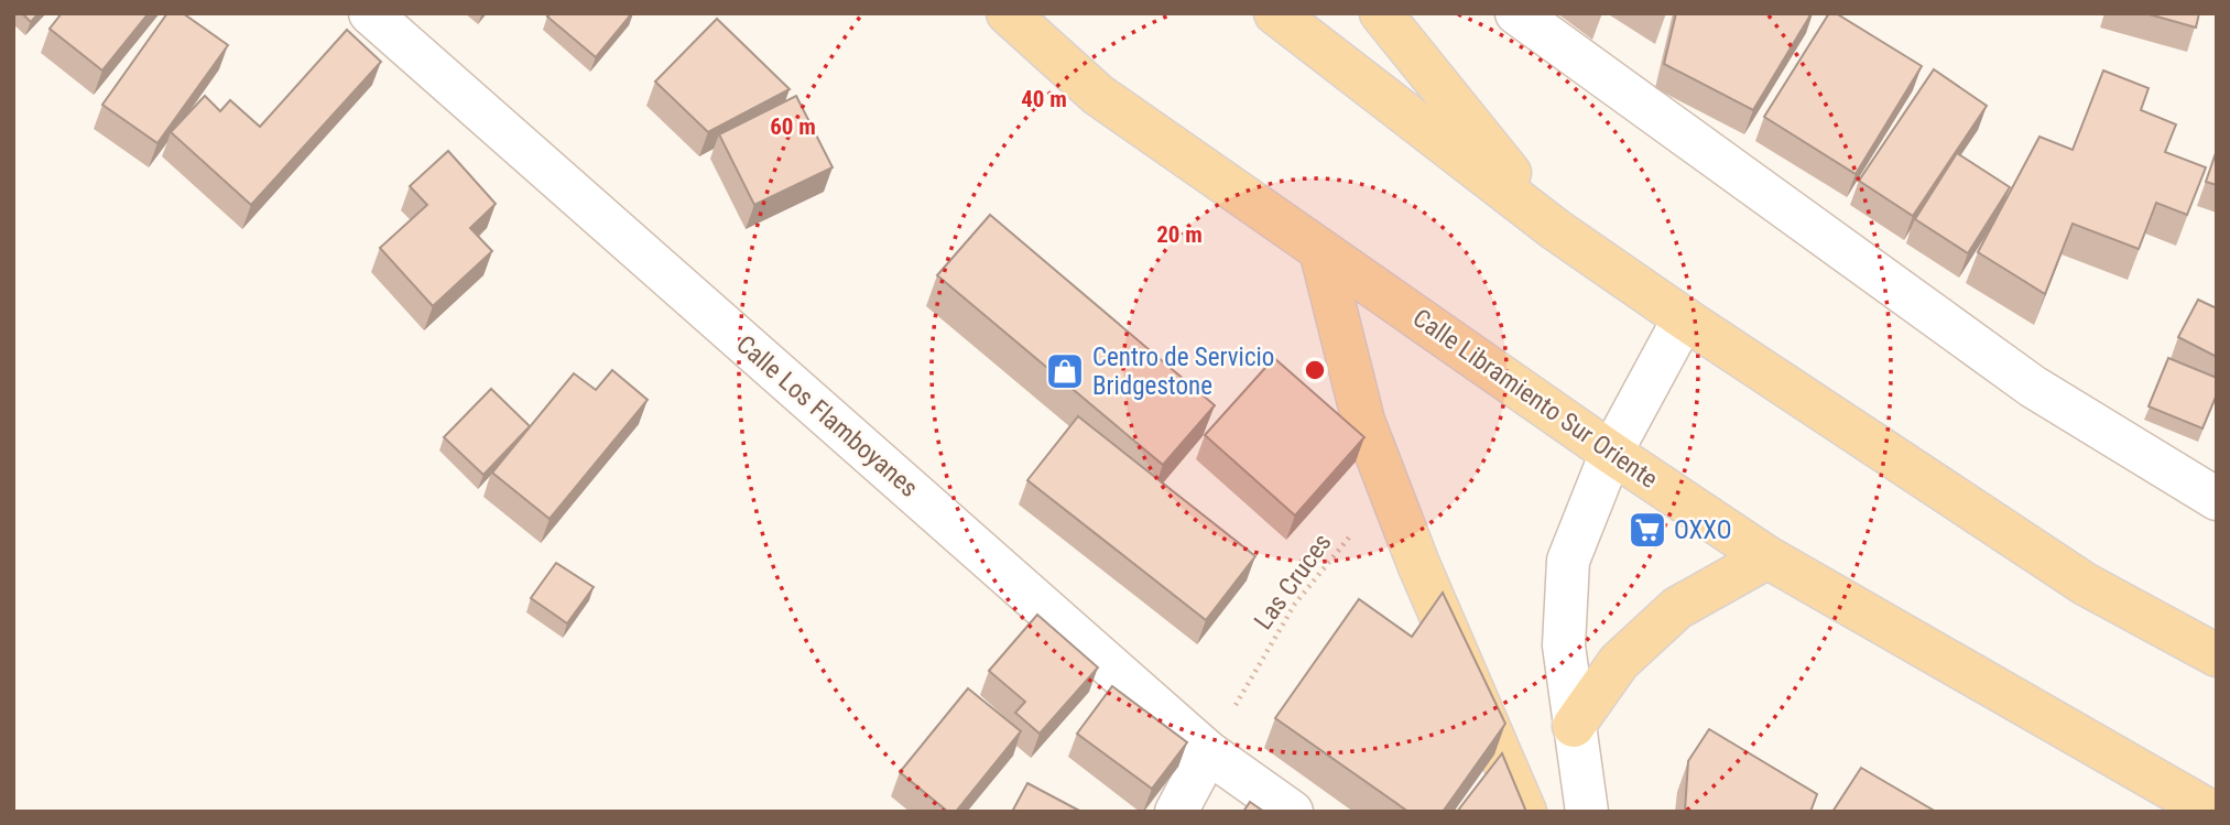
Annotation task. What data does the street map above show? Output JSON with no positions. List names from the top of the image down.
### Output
{
  "streets": {
    "main road": ["Calle Libramiento Sur Oriente"],
    "street": ["Calle Los Flamboyanes"],
    "path": ["Las Cruces"]
  },
  "crossings": [
    ["Calle Los Flamboyanes", "Las Cruces"]
  ],
  "places": {
    "shop": ["Centro de Servicio Bridgestone"],
    "supermarket": ["OXXO"]
  },
  "rings": ["40 m", "60 m", "20 m"]
}
